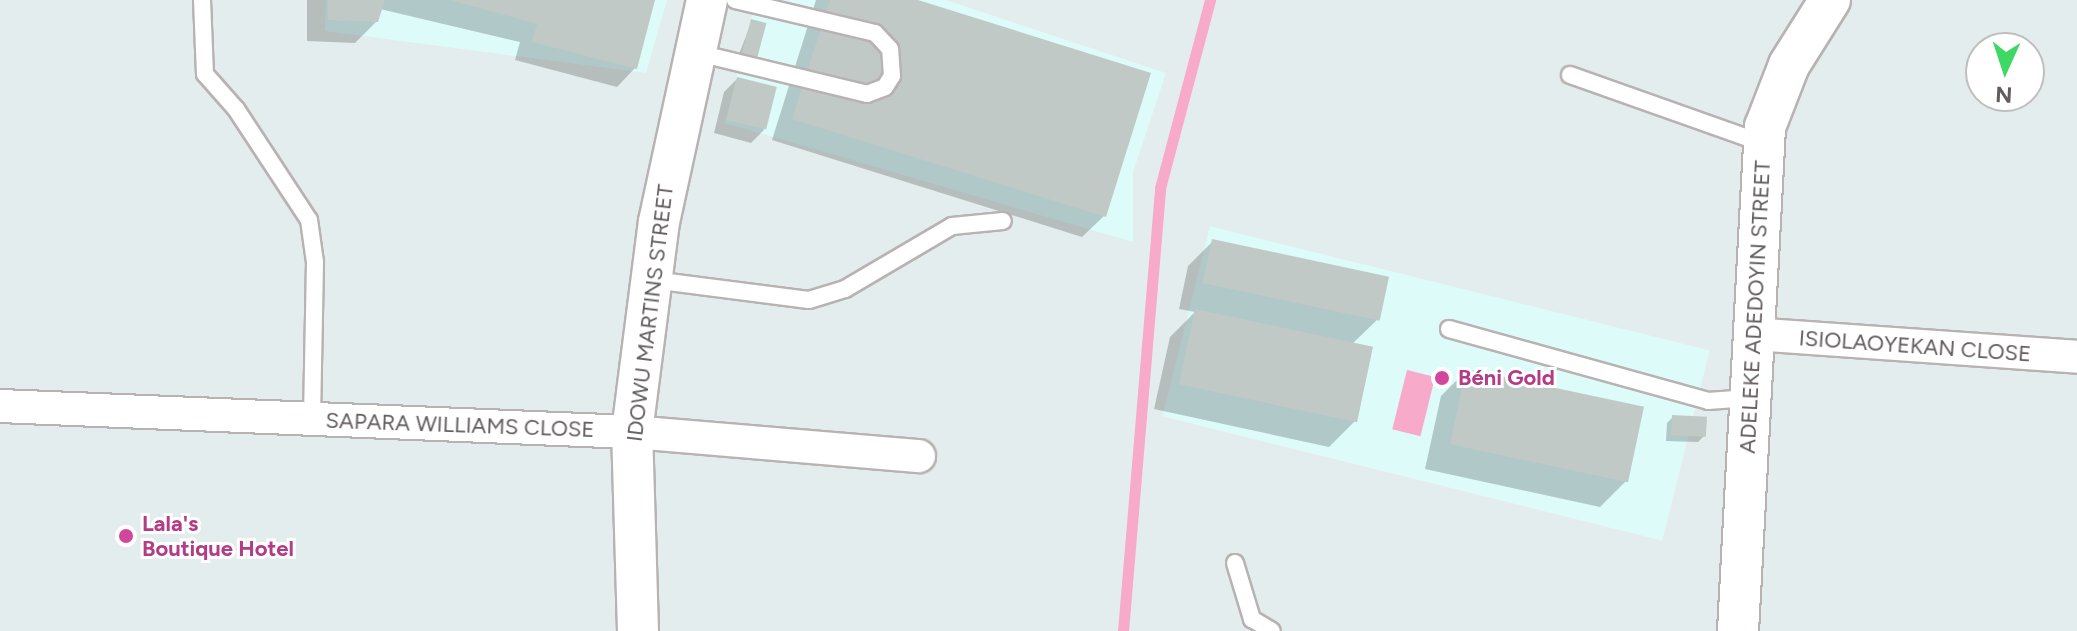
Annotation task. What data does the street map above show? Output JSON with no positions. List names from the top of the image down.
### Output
{
  "streets": {
    "street": [
      "ADELEKE ADEDOYIN STREET",
      "IDOWU MARTINS STREET",
      "ISIOLAOYEKAN CLOSE",
      "SAPARA WILLIAMS CLOSE"
    ]
  },
  "crossings": [
    ["ADELEKE ADEDOYIN STREET", "ISIOLAOYEKAN CLOSE"],
    ["IDOWU MARTINS STREET", "SAPARA WILLIAMS CLOSE"]
  ],
  "places": ["Béni Gold", "Lala's Boutique Hotel"],
  "north": "bottom"
}
